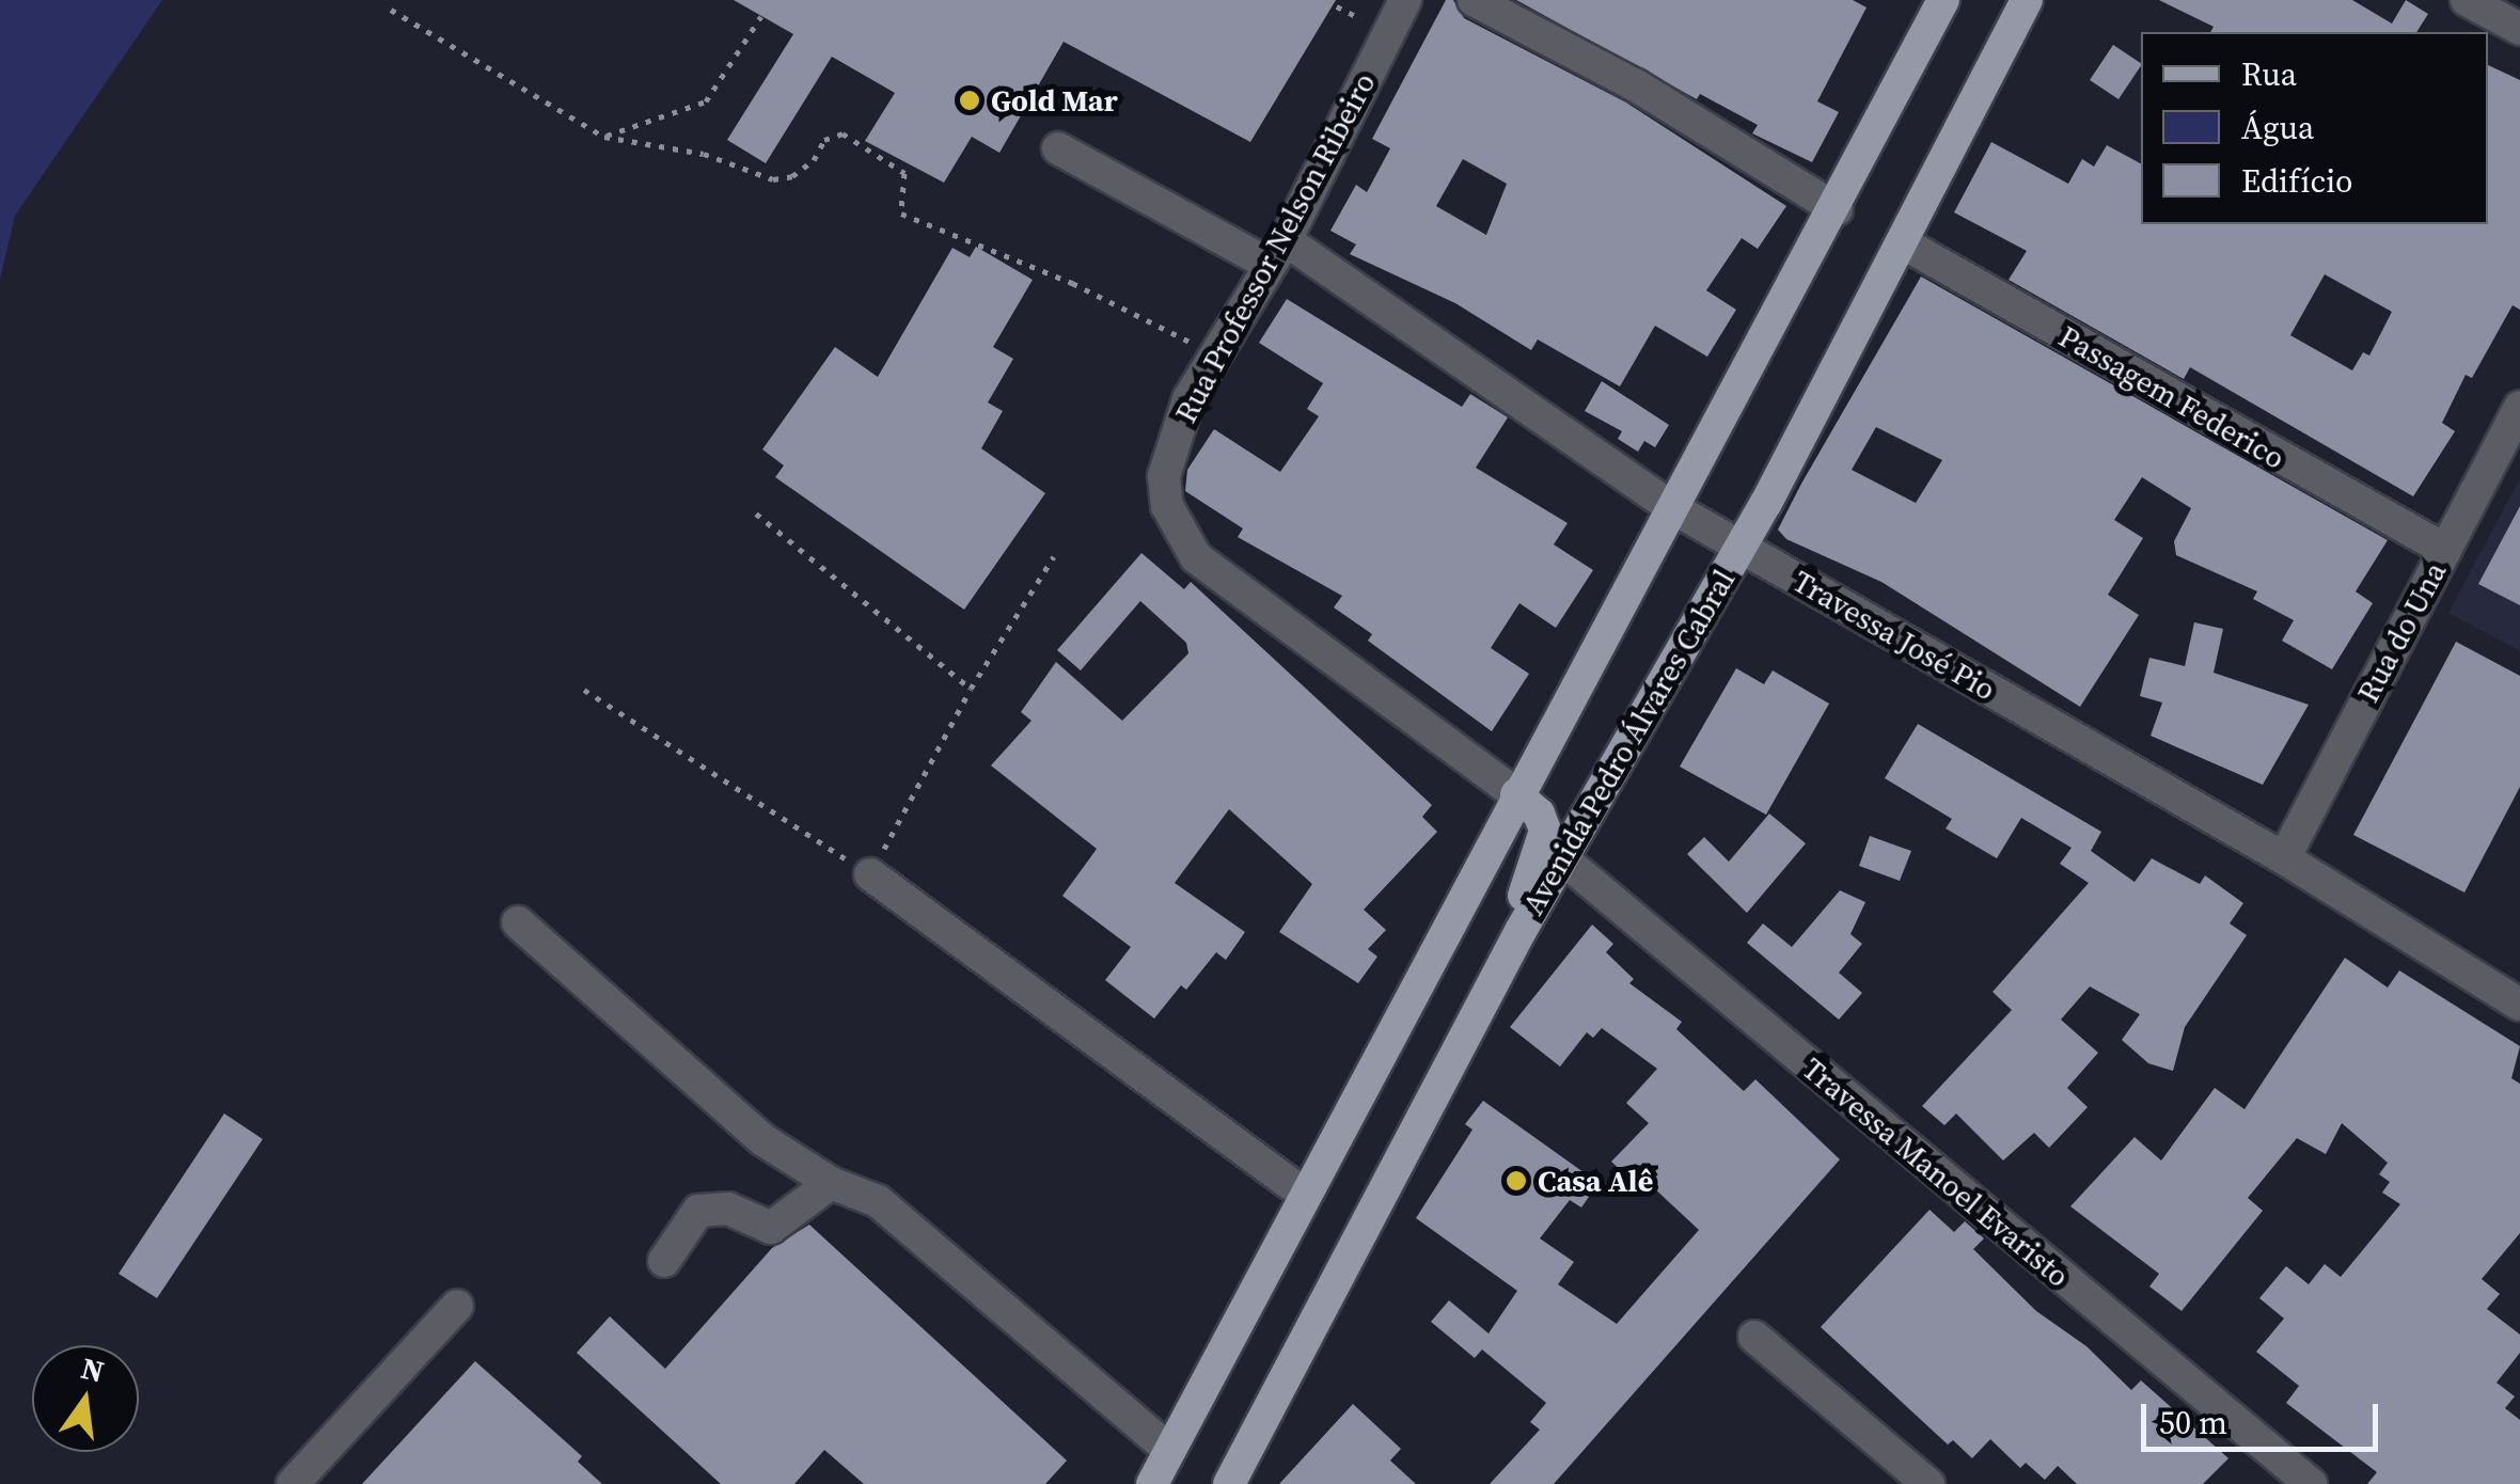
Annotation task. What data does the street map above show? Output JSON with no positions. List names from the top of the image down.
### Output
{
  "streets": {
    "main road": ["Avenida Pedro Álvares Cabral"],
    "street": [
      "Rua Professor Nelson Ribeiro",
      "Passagem Federico",
      "Rua do Una",
      "Travessa José Pio",
      "Travessa Manoel Evaristo"
    ]
  },
  "crossings": [
    ["Rua Professor Nelson Ribeiro", "Travessa José Pio"],
    ["Passagem Federico", "Rua do Una"],
    ["Passagem Federico", "Avenida Pedro Álvares Cabral"],
    ["Rua do Una", "Travessa José Pio"],
    ["Travessa José Pio", "Avenida Pedro Álvares Cabral"],
    ["Avenida Pedro Álvares Cabral", "Travessa Manoel Evaristo"]
  ],
  "places": ["Gold Mar", "Casa Alê"],
  "legend": ["Rua", "Água", "Edifício"],
  "scale_bar": "50 m",
  "north": "top"
}
